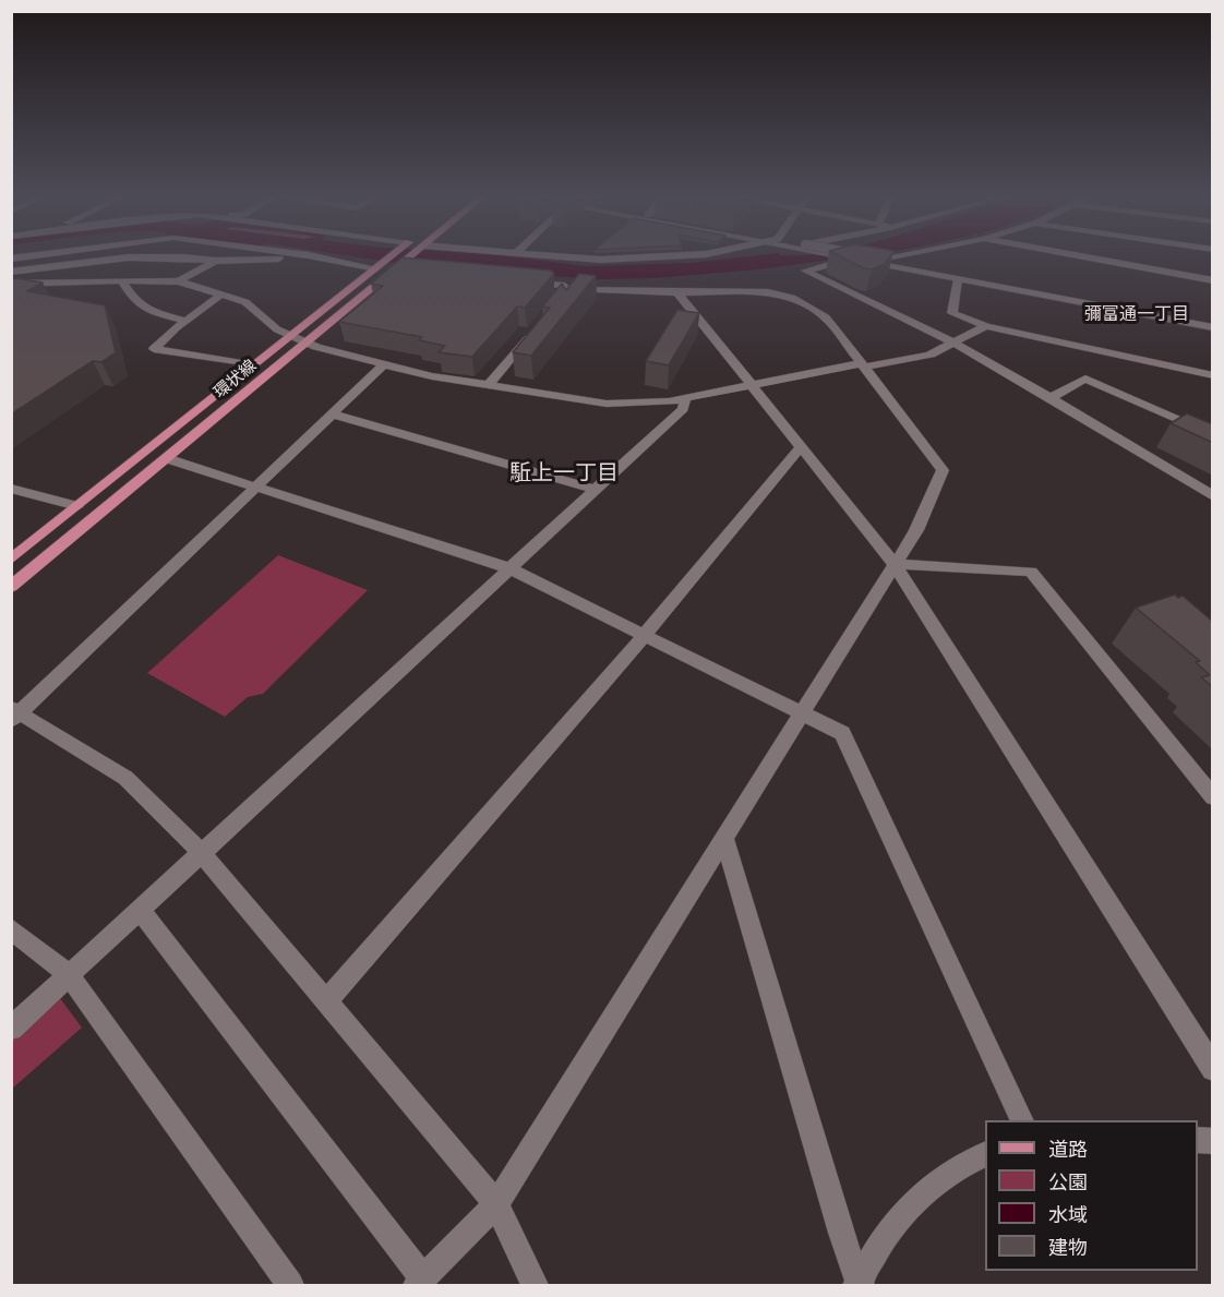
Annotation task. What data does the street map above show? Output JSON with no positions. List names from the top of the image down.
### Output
{
  "streets": {
    "main road": ["環状線"]
  },
  "districts": ["彌富通一丁目", "駈上一丁目"],
  "legend": [
    "道路",
    "公園",
    "水域",
    "建物"
  ]
}
